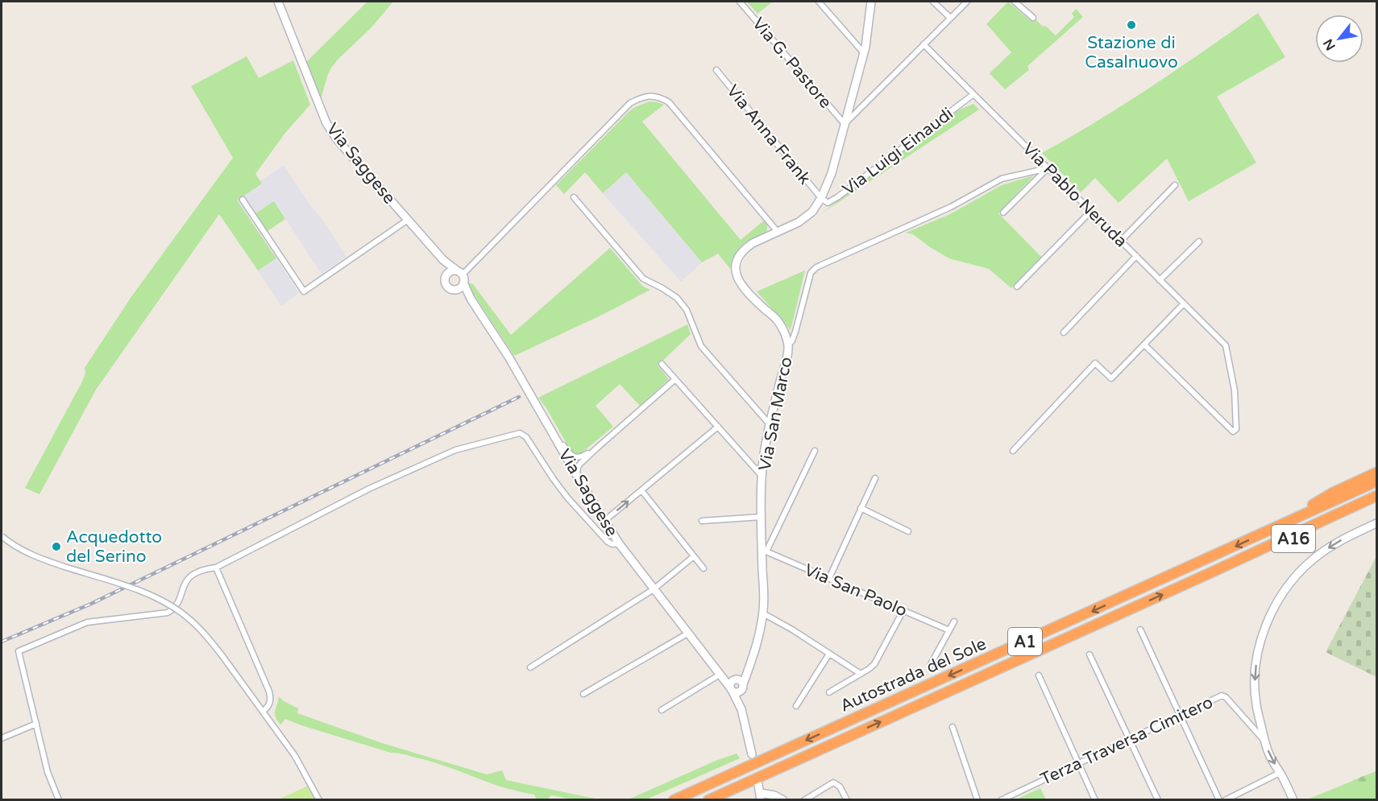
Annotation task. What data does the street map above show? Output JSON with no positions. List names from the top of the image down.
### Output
{
  "streets": {
    "highway": ["A16", "A1", "Autostrada del Sole"],
    "main road": ["Via Saggese", "Via San Marco"],
    "street": [
      "Via G. Pastore",
      "Via Anna Frank",
      "Via Luigi Einaudi",
      "Via Pablo Neruda",
      "Via San Paolo",
      "Terza Traversa Cimitero"
    ]
  },
  "crossings": [
    ["Via G. Pastore", "Via San Marco"],
    ["Via Anna Frank", "Via Luigi Einaudi"],
    ["Via Anna Frank", "Via San Marco"],
    ["Via Luigi Einaudi", "Via Pablo Neruda"],
    ["Via Luigi Einaudi", "Via San Marco"],
    ["Via Saggese", "Via San Marco"],
    ["Via San Marco", "Via San Paolo"],
    ["A16", "Autostrada del Sole"]
  ],
  "places": ["Stazione di Casalnuovo", "Acquedotto del Serino"],
  "north": "bottom left"
}
